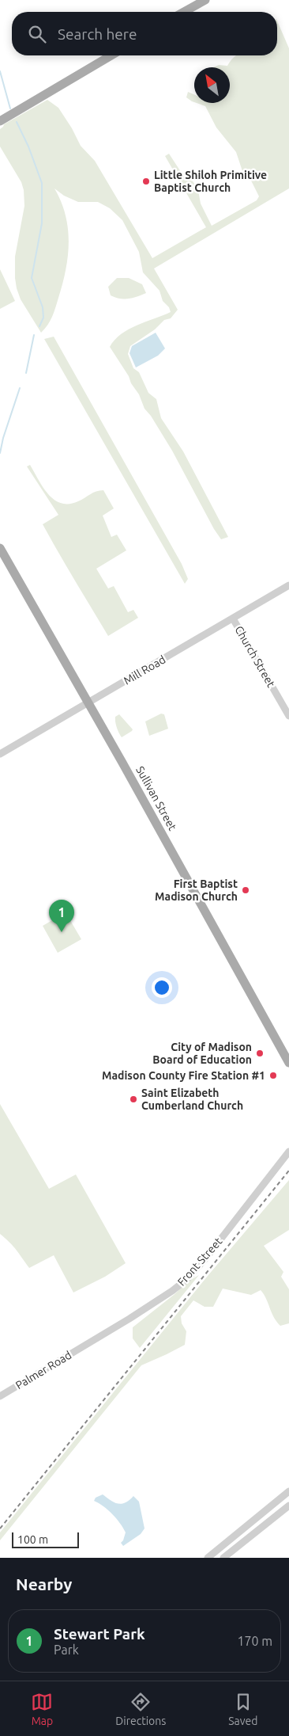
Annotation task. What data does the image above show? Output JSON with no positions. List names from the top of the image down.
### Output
{
  "streets": {
    "main road": ["Sullivan Street"],
    "street": [
      "Church Street",
      "Mill Road",
      "Front Street",
      "Palmer Road"
    ]
  },
  "crossings": [
    ["Church Street", "Mill Road"],
    ["Mill Road", "Sullivan Street"],
    ["Front Street", "Palmer Road"]
  ],
  "places": [
    "Little Shiloh Primitive Baptist Church",
    "First Baptist Madison Church",
    "City of Madison Board of Education",
    "Madison County Fire Station #1",
    "Saint Elizabeth Cumberland Church"
  ],
  "scale_bar": "100 m",
  "north": "top left",
  "page": {
    "search": "Search here",
    "pins": "1",
    "scale": "100 m",
    "heading": "Nearby",
    "list": [
      {
        "mark": "1",
        "name": "Stewart Park",
        "note": "Park",
        "value": "170 m"
      }
    ],
    "nav": ["Map", "Directions", "Saved"]
  }
}
